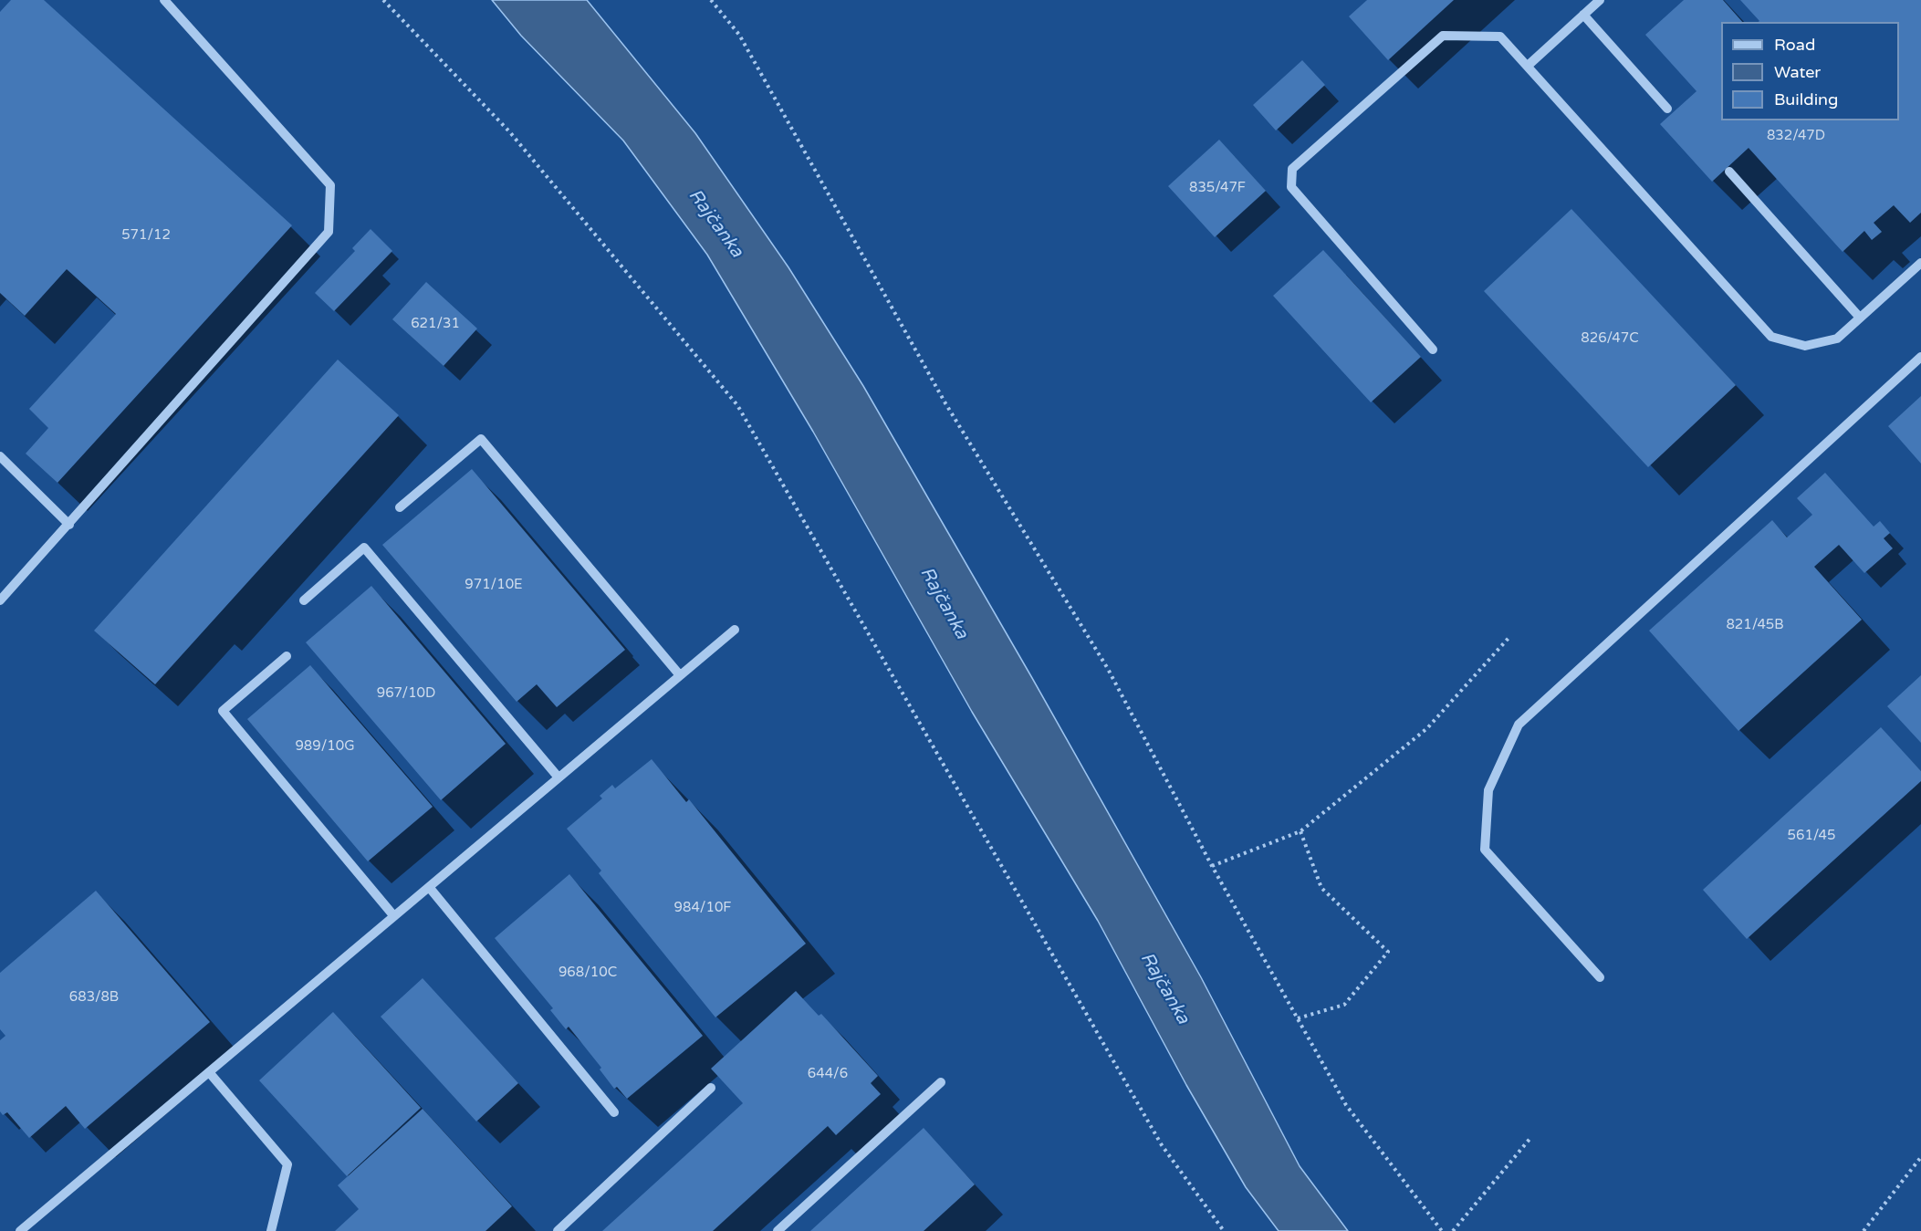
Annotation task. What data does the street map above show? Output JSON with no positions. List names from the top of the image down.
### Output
{
  "water": ["Rajčanka"],
  "house_numbers": [
    "832/47D",
    "835/47F",
    "571/12",
    "621/31",
    "826/47C",
    "971/10E",
    "821/45B",
    "967/10D",
    "989/10G",
    "561/45",
    "984/10F",
    "968/10C",
    "683/8B",
    "644/6"
  ],
  "legend": ["Road", "Water", "Building"]
}
